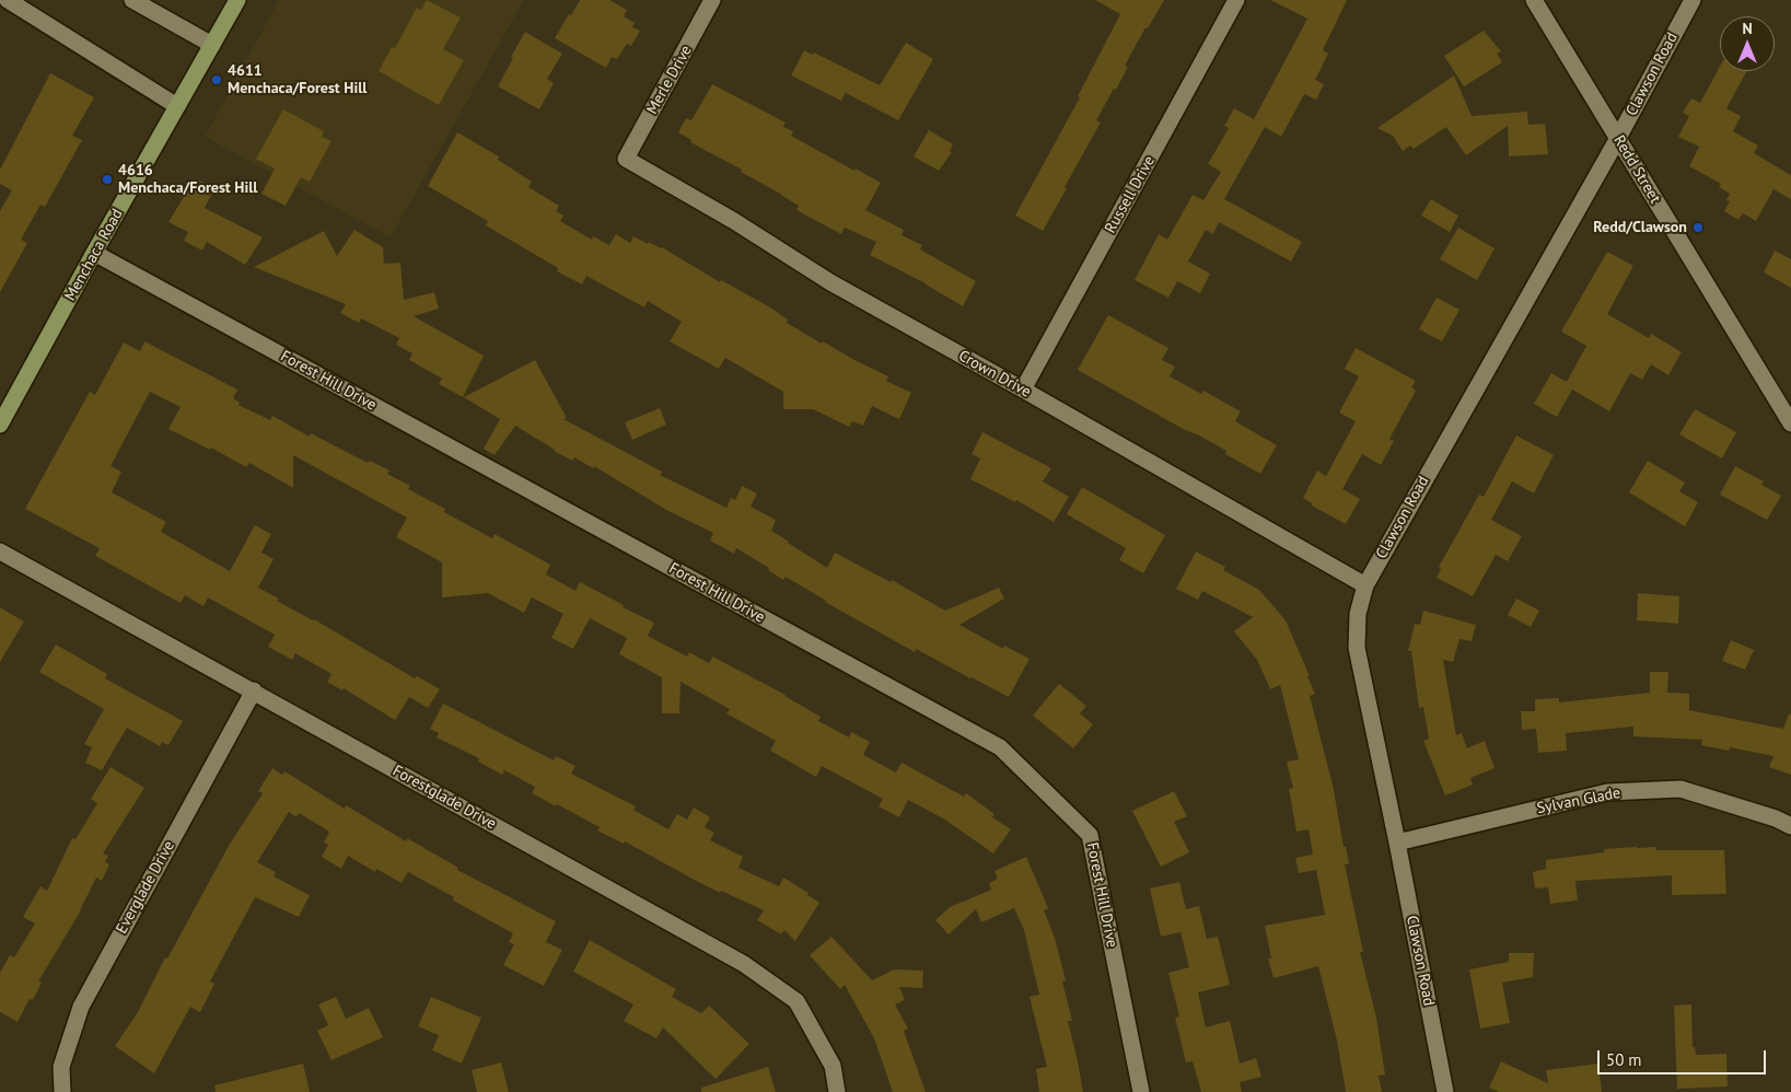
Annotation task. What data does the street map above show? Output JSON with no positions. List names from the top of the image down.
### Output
{
  "streets": {
    "main road": ["Menchaca Road"],
    "street": [
      "Clawson Road",
      "Merle Drive",
      "Redd Street",
      "Russell Drive",
      "Crown Drive",
      "Forest Hill Drive",
      "Forestglade Drive",
      "Sylvan Glade",
      "Everglade Drive"
    ]
  },
  "crossings": [
    ["Clawson Road", "Redd Street"],
    ["Clawson Road", "Crown Drive"],
    ["Clawson Road", "Sylvan Glade"],
    ["Merle Drive", "Crown Drive"],
    ["Russell Drive", "Crown Drive"],
    ["Menchaca Road", "Forest Hill Drive"],
    ["Forestglade Drive", "Everglade Drive"]
  ],
  "places": ["4611 Menchaca/Forest Hill", "4616 Menchaca/Forest Hill", "Redd/Clawson"],
  "scale_bar": "50 m",
  "north": "top"
}
